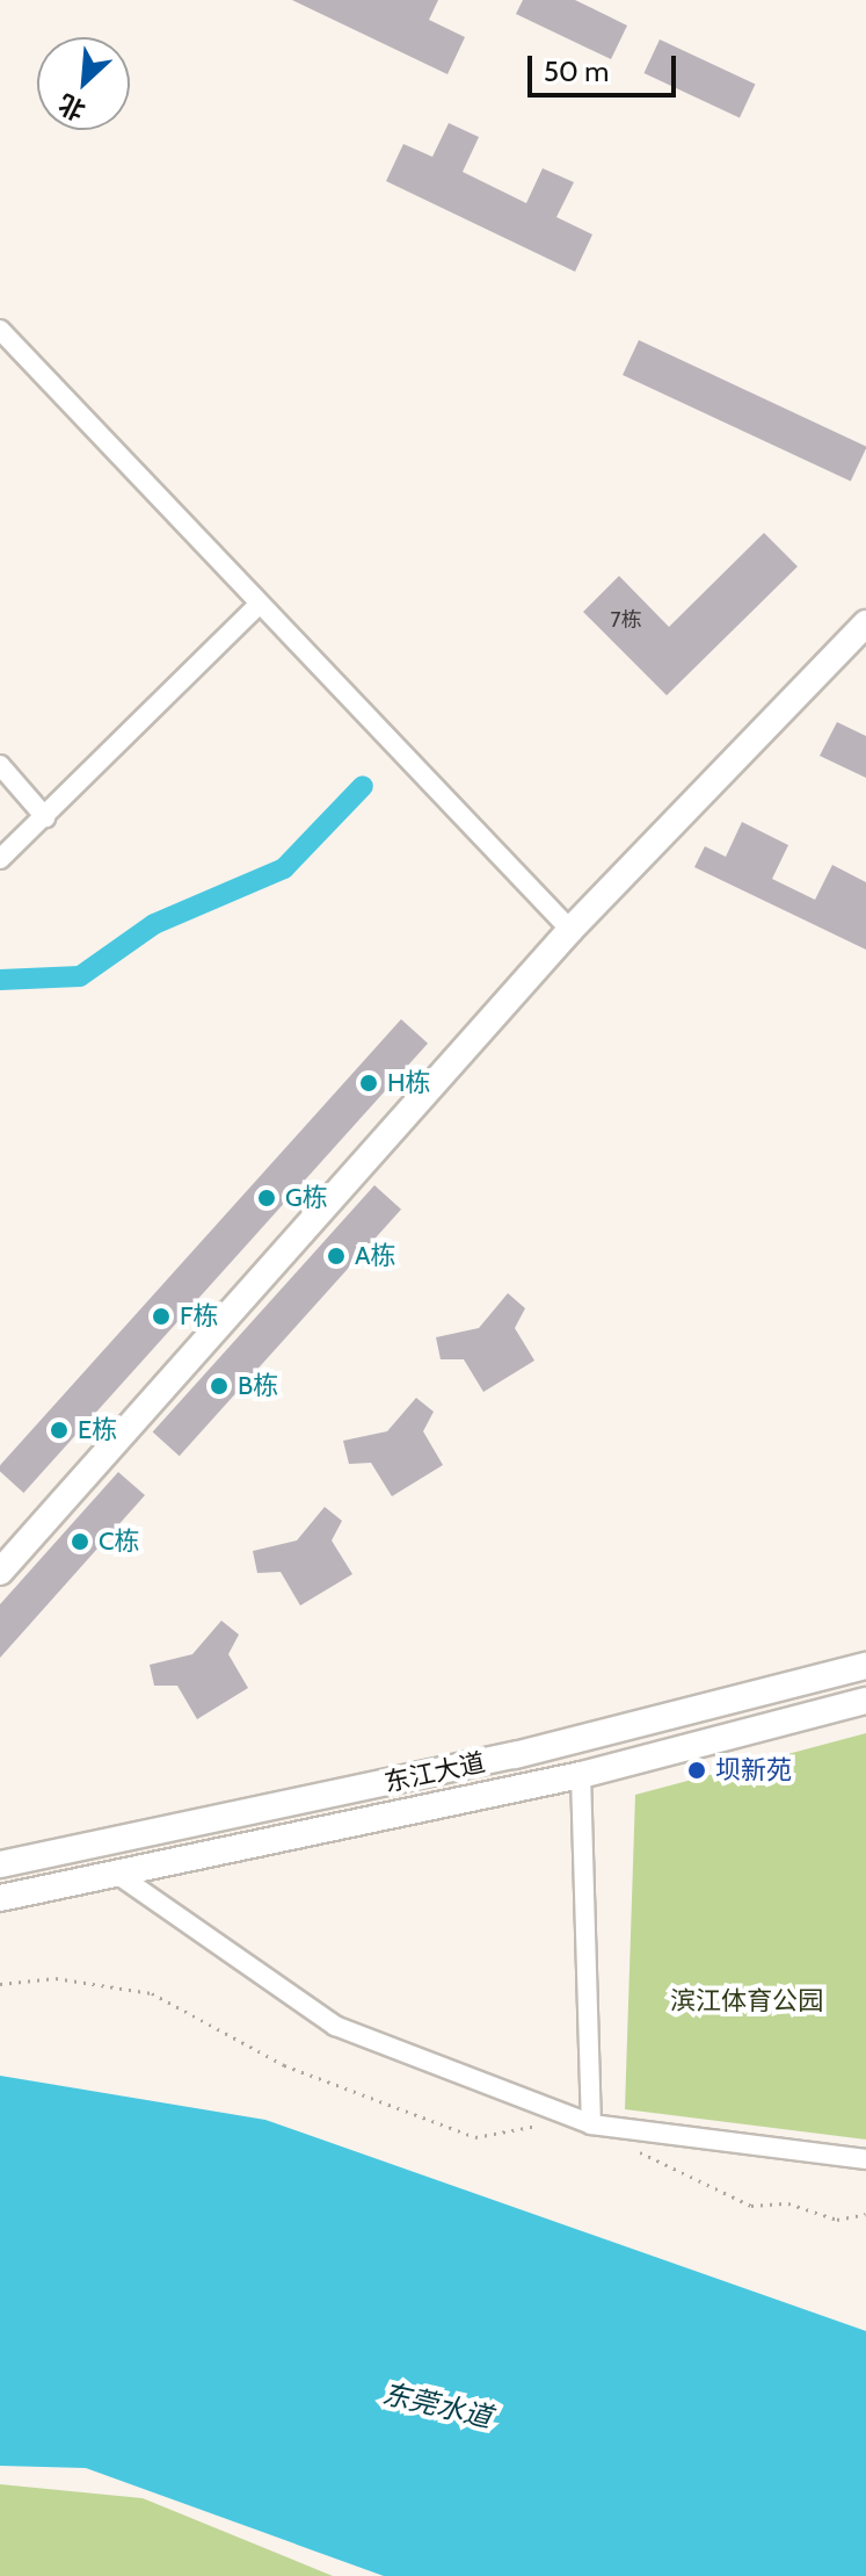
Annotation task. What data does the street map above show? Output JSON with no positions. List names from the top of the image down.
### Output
{
  "streets": {
    "main road": ["东江大道"]
  },
  "water": ["东莞水道"],
  "parks": ["滨江体育公园"],
  "places": [
    "H栋",
    "G栋",
    "A栋",
    "F栋",
    "B栋",
    "E栋",
    "C栋",
    "坝新苑"
  ],
  "house_numbers": ["7栋"],
  "scale_bar": "50 m",
  "north": "bottom left"
}
